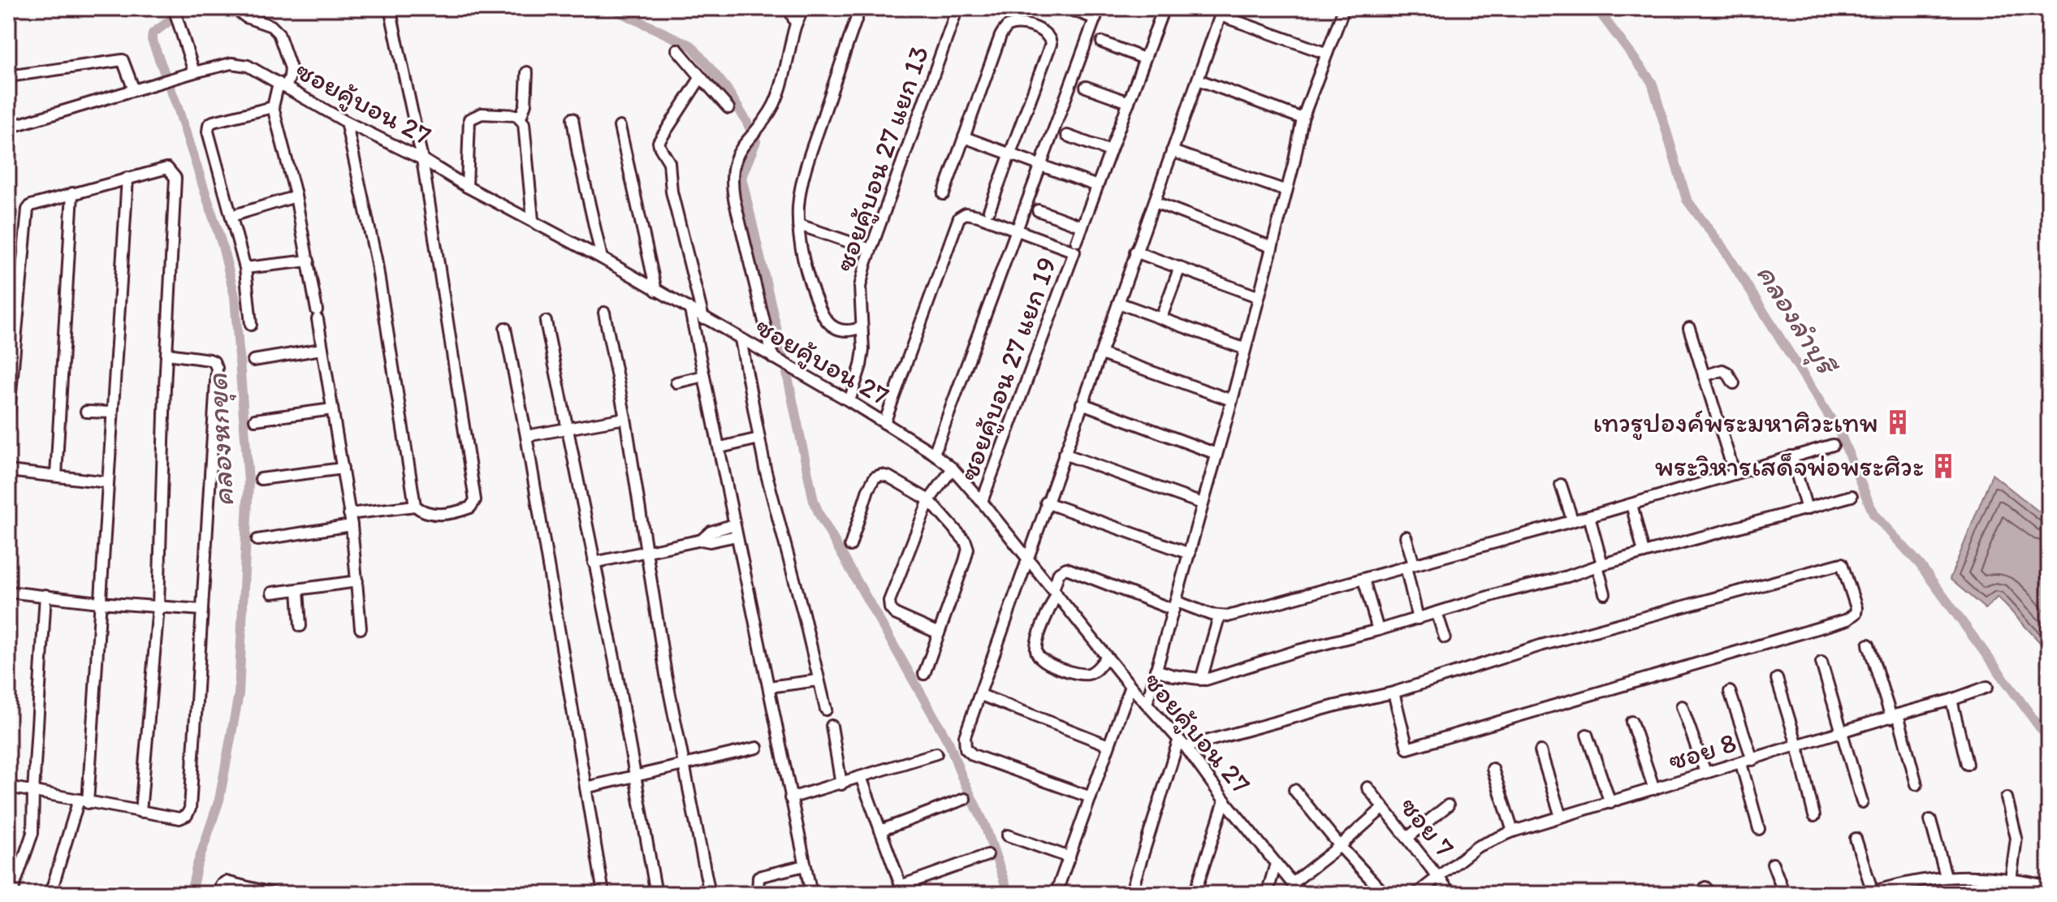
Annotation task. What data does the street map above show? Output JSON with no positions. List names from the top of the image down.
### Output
{
  "streets": {
    "street": [
      "ซอยคู้บอน 27",
      "ซอยคู้บอน 27 แยก 13",
      "ซอยคู้บอน 27 แยก 19",
      "ซอย 8",
      "ซอย 7"
    ]
  },
  "crossings": [
    ["ซอยคู้บอน 27", "ซอยคู้บอน 27 แยก 13"],
    ["ซอยคู้บอน 27", "ซอยคู้บอน 27 แยก 19"],
    ["ซอย 8", "ซอย 7"]
  ],
  "water": ["คลองลำบุรี", "คลองหกขุด"],
  "places": {
    "building": ["เทวรูปองค์พระมหาศิวะเทพ", "พระวิหารเสด็จพ่อพระศิวะ"]
  }
}
